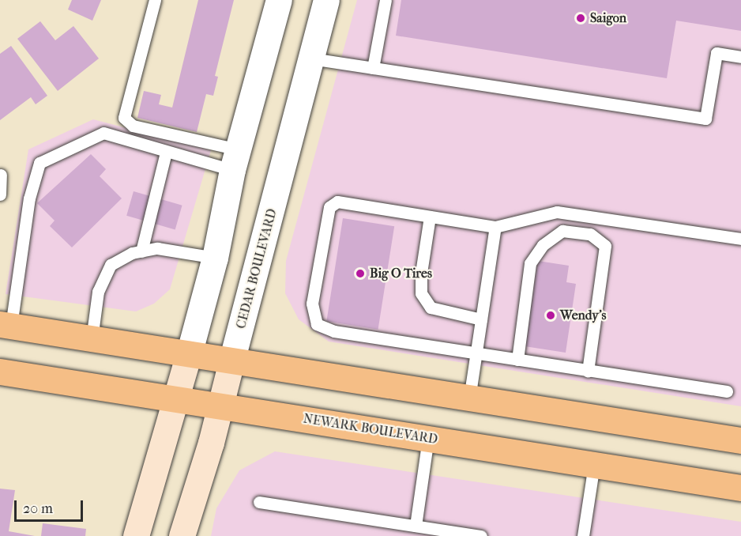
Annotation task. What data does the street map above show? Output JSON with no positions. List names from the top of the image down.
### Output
{
  "streets": {
    "main road": ["CEDAR BOULEVARD", "NEWARK BOULEVARD"]
  },
  "crossings": [
    ["CEDAR BOULEVARD", "NEWARK BOULEVARD"]
  ],
  "places": ["Saigon", "Big O Tires", "Wendy's"],
  "scale_bar": "20 m"
}
